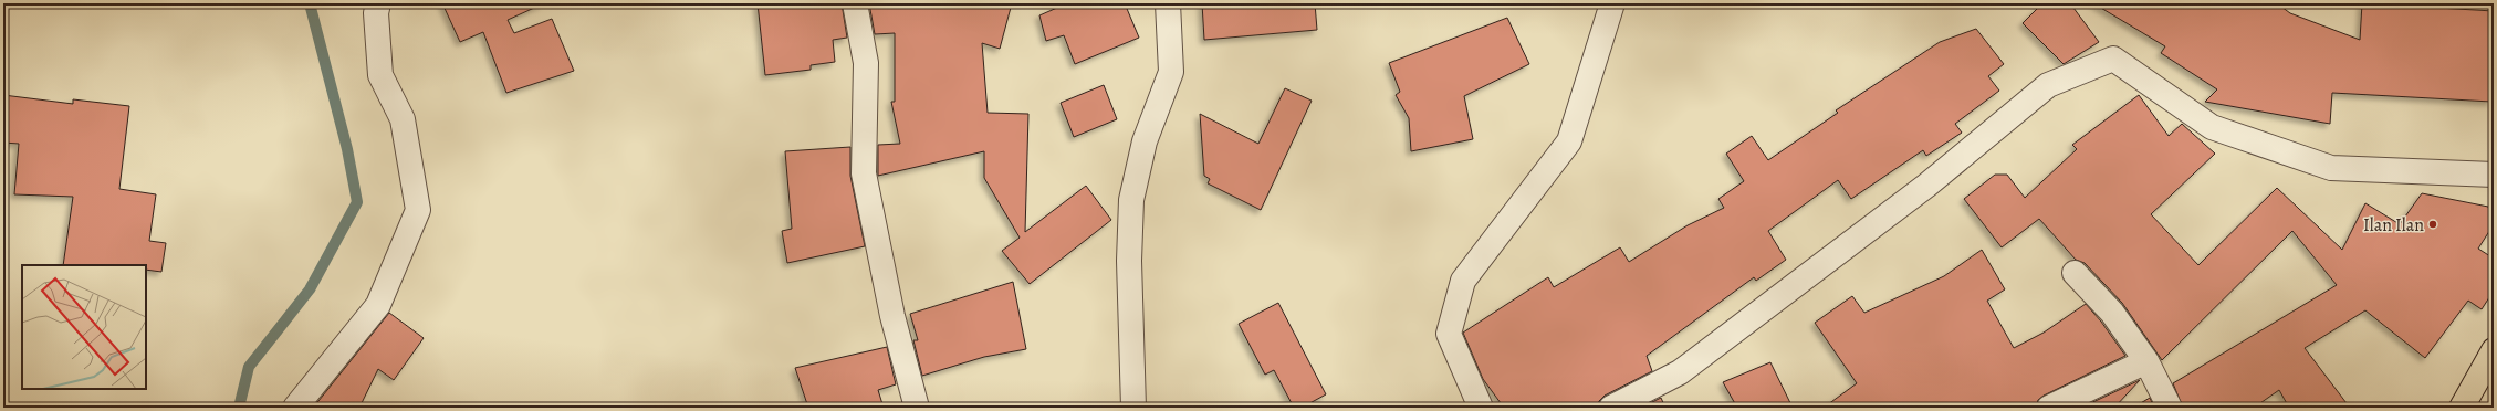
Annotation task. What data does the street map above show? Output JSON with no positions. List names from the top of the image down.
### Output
{
  "places": ["Ilan Ilan"]
}
